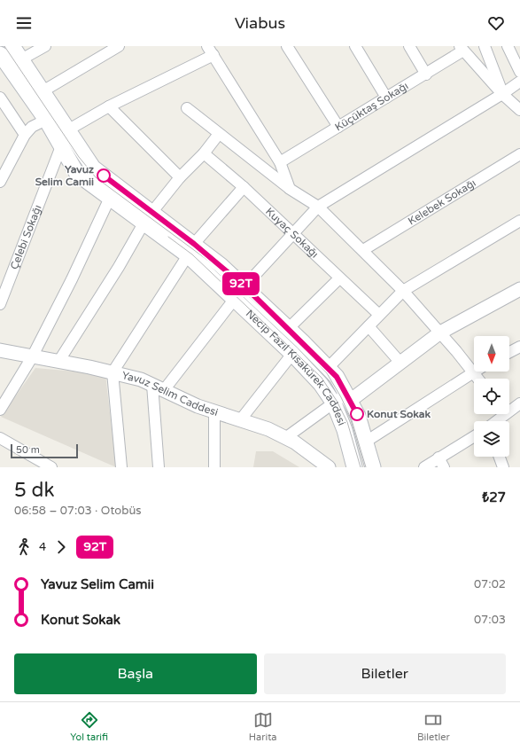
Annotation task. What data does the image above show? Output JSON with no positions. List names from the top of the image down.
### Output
{
  "streets": {
    "main road": ["Necip Fazıl Kısakürek Caddesi"],
    "street": [
      "Küçüktaş Sokağı",
      "Kelebek Sokağı",
      "Kuyaç Sokağı",
      "Çelebi Sokağı",
      "Yavuz Selim Caddesi"
    ]
  },
  "crossings": [
    ["Çelebi Sokağı", "Necip Fazıl Kısakürek Caddesi"]
  ],
  "places": ["Yavuz Selim Camii", "Konut Sokak"],
  "lines": ["bus line 92T"],
  "scale_bar": "50 m",
  "north": "bottom",
  "page": {
    "header": "Viabus",
    "on_map": "92T",
    "scale": "50 m",
    "heading": ["5 dk", "06:58 – 07:03 · Otobüs", "₺27"],
    "legs": ["4", "92T"],
    "list": [
      {
        "name": "Yavuz Selim Camii",
        "value": "07:02"
      },
      {
        "name": "Konut Sokak",
        "value": "07:03"
      }
    ],
    "buttons": ["Başla", "Biletler"],
    "tabs": ["Yol tarifi", "Harita", "Biletler"]
  }
}
